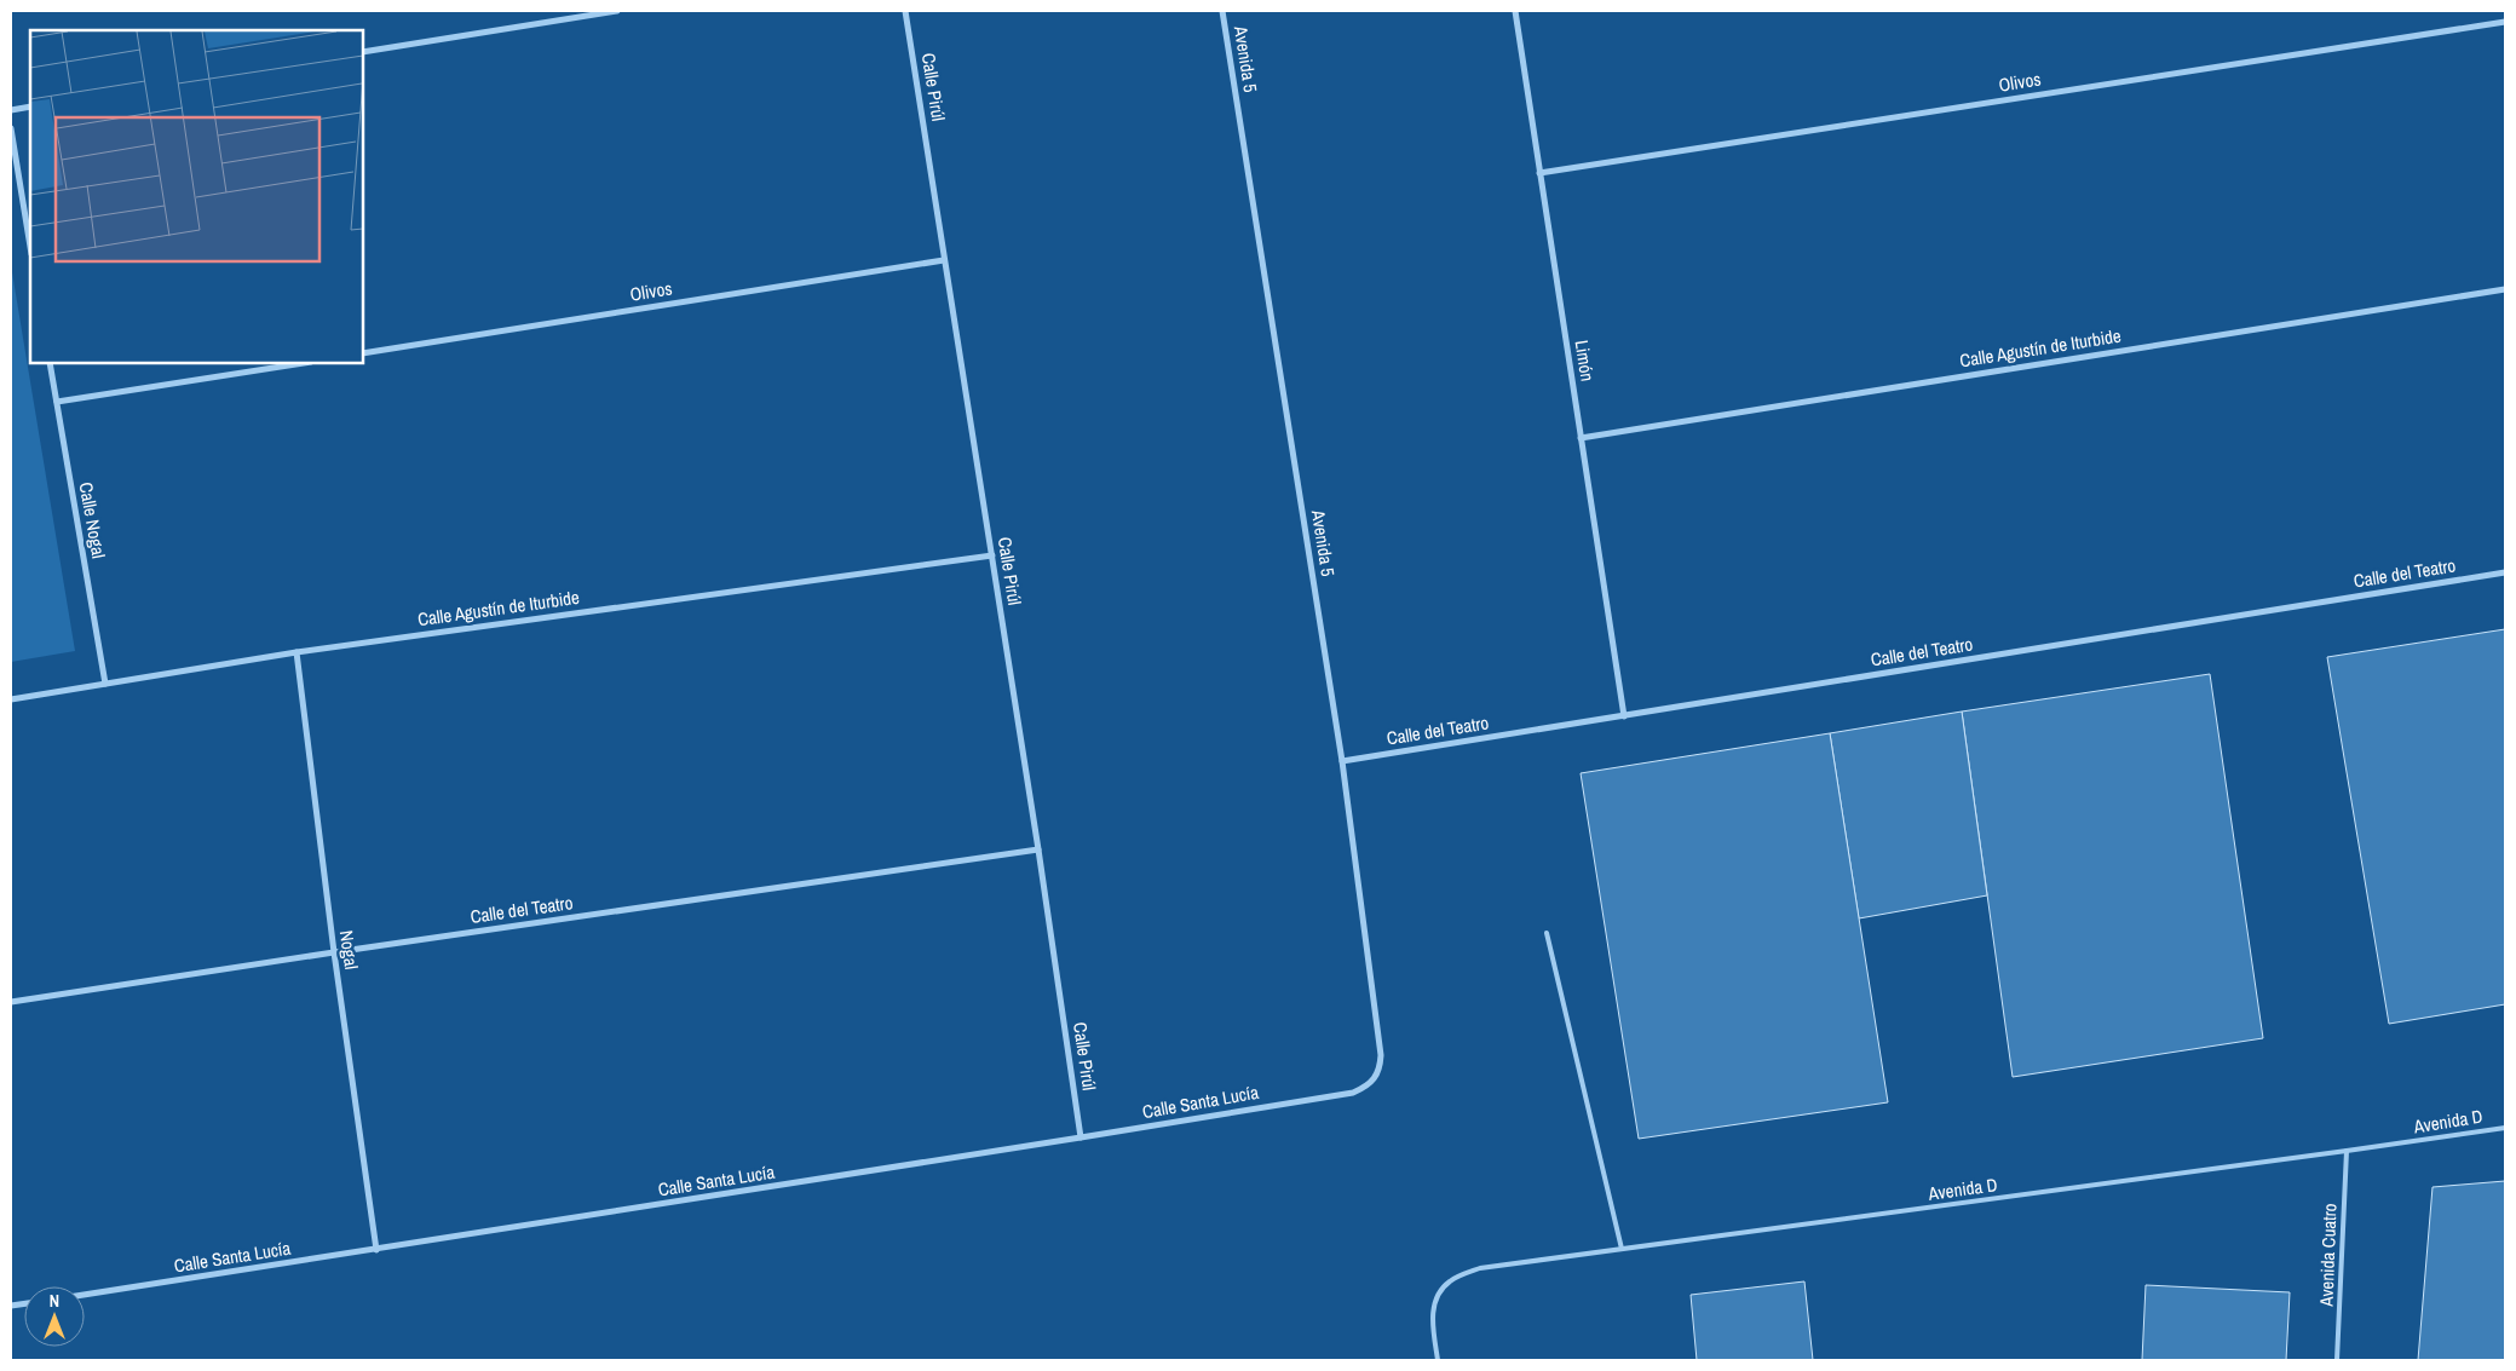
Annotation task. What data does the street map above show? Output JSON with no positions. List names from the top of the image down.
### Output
{
  "streets": {
    "street": [
      "Avenida 5",
      "Olivos",
      "Calle Pirúl",
      "Calle Agustín de Iturbide",
      "Limón",
      "Calle Nogal",
      "Calle del Teatro",
      "Nogal",
      "Calle Santa Lucía"
    ],
    "lane": ["Avenida D", "Avenida Cuatro"]
  },
  "crossings": [
    ["Avenida 5", "Calle del Teatro"],
    ["Avenida 5", "Calle Santa Lucía"],
    ["Olivos", "Calle Pirúl"],
    ["Olivos", "Limón"],
    ["Calle Pirúl", "Calle Agustín de Iturbide"],
    ["Calle Pirúl", "Calle del Teatro"],
    ["Calle Pirúl", "Calle Santa Lucía"],
    ["Calle Agustín de Iturbide", "Limón"],
    ["Calle Agustín de Iturbide", "Calle Nogal"],
    ["Calle Agustín de Iturbide", "Nogal"],
    ["Limón", "Calle del Teatro"],
    ["Calle del Teatro", "Nogal"],
    ["Nogal", "Calle Santa Lucía"],
    ["Avenida D", "Avenida Cuatro"]
  ],
  "north": "top"
}
